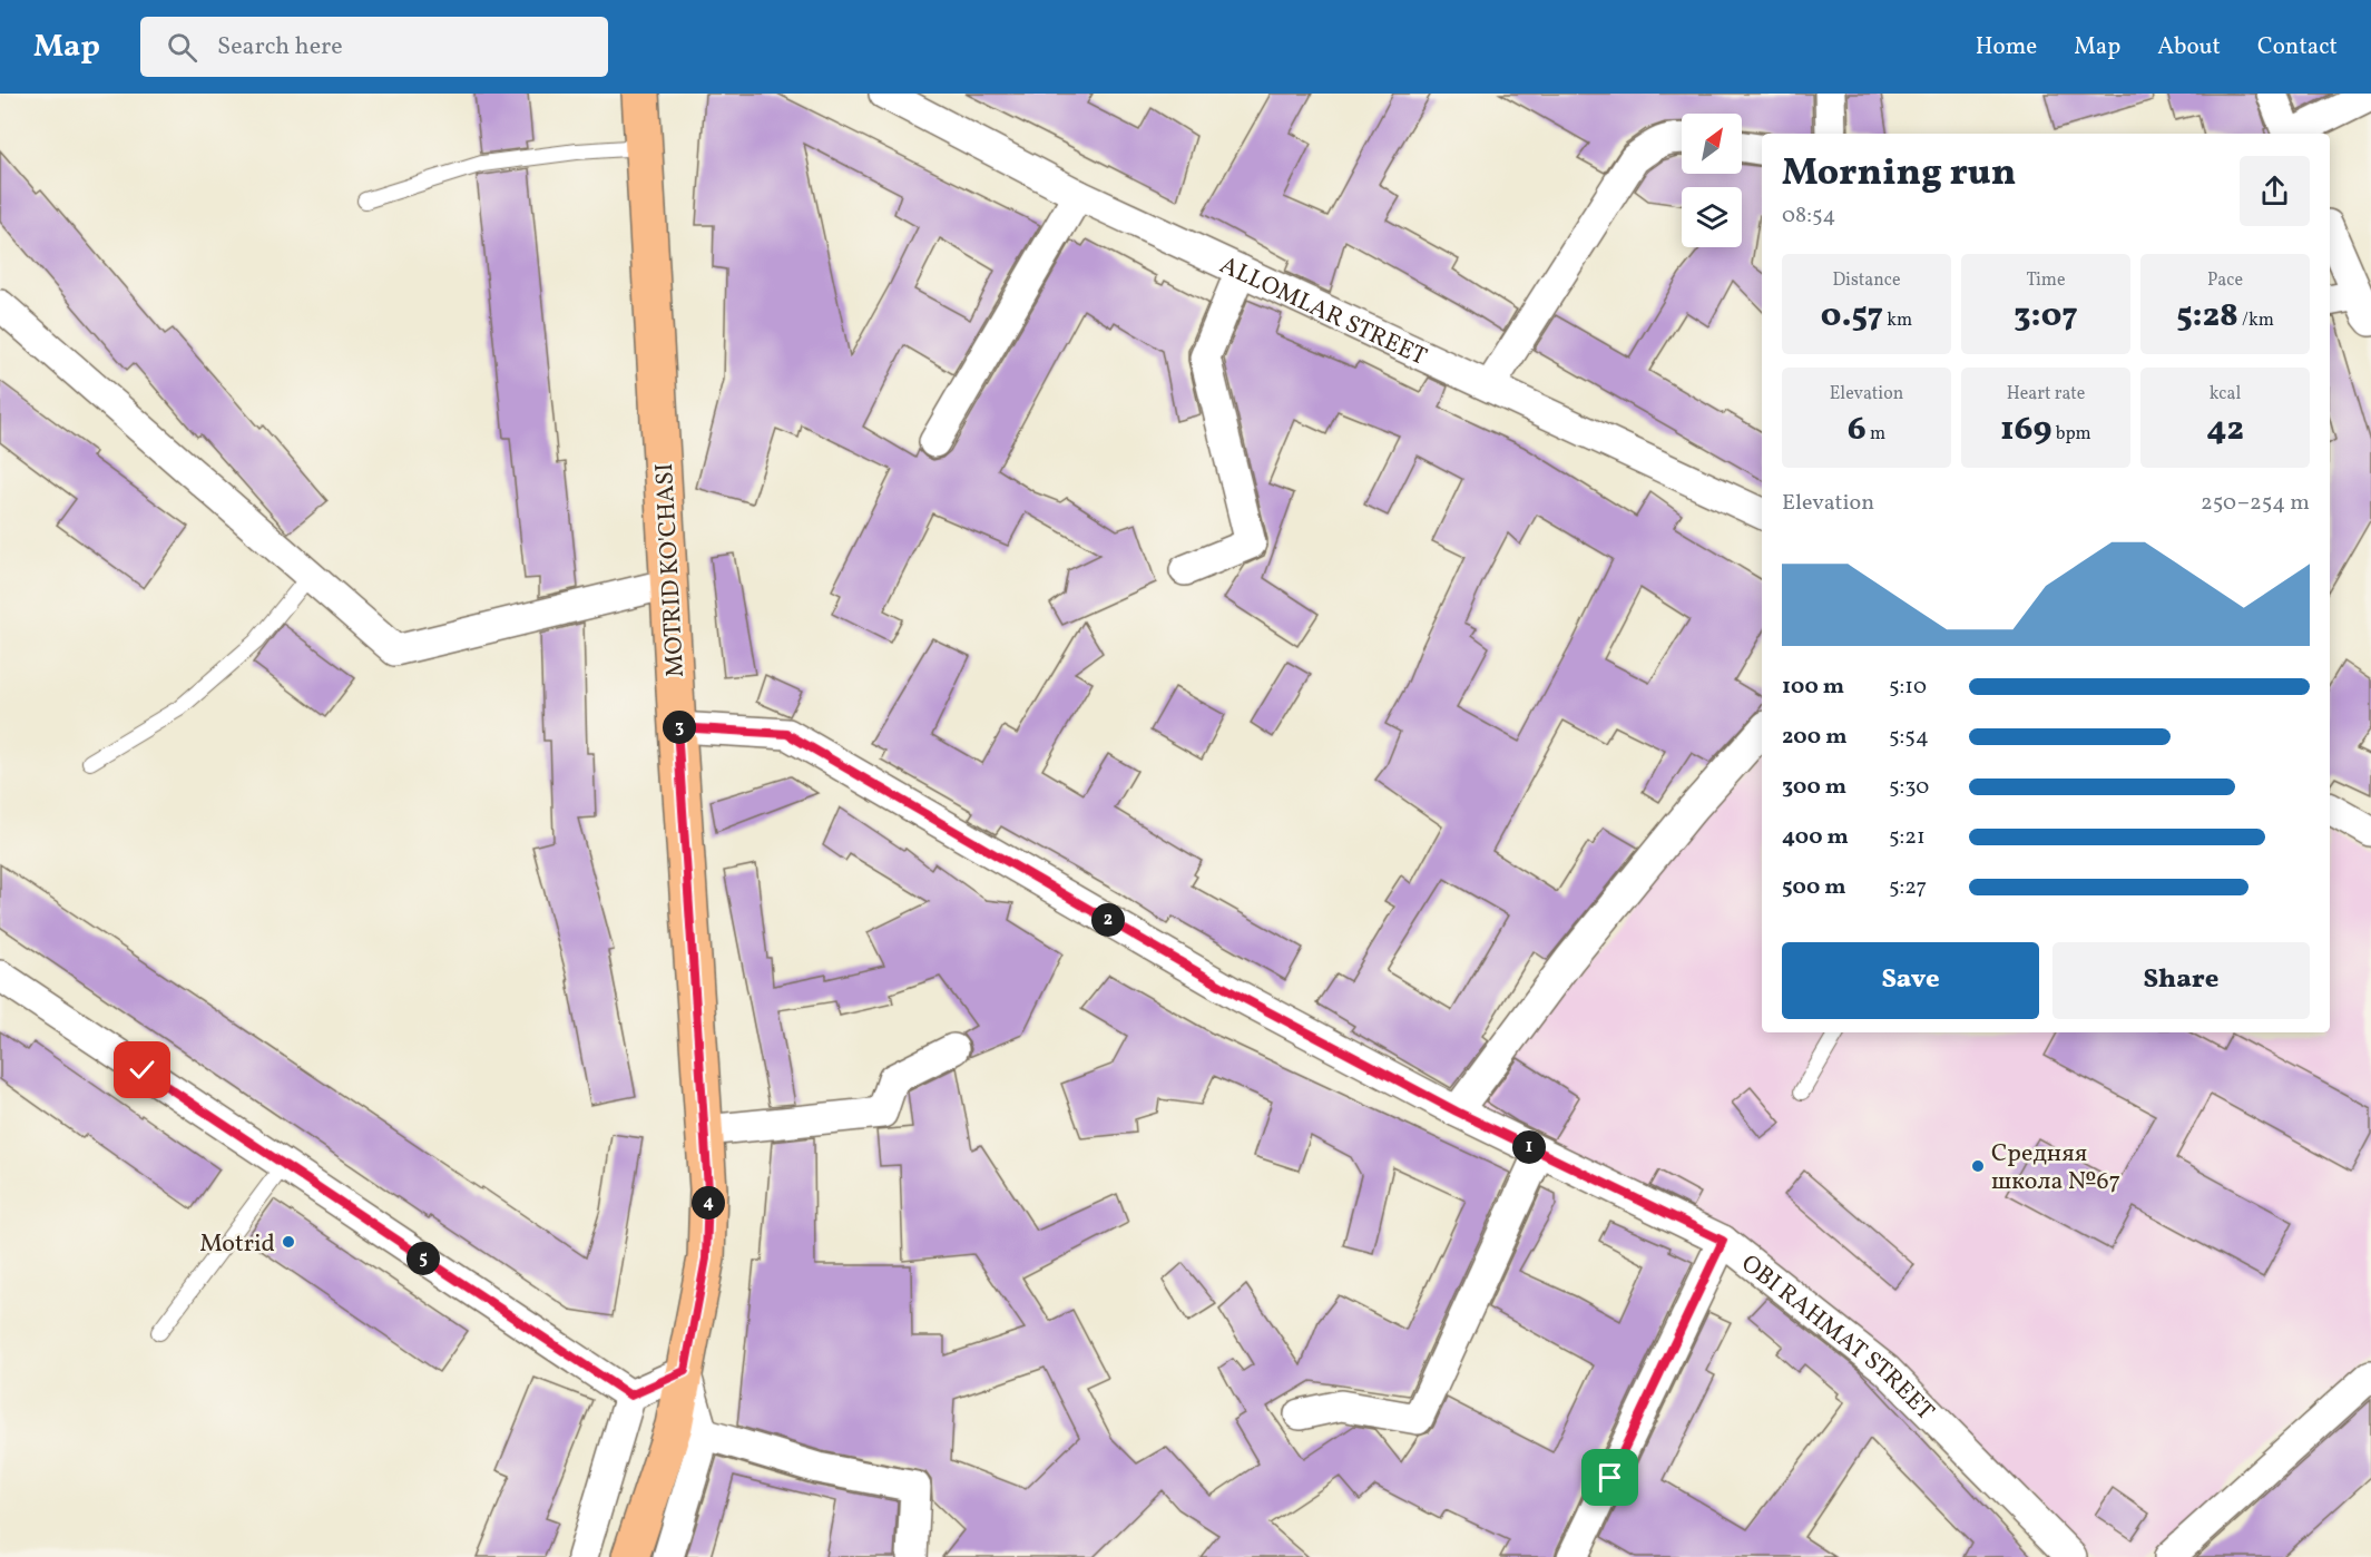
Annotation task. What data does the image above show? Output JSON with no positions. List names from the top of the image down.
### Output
{
  "streets": {
    "main road": ["MOTRID KO'CHASI"],
    "street": ["ALLOMLAR STREET", "OBI RAHMAT STREET"]
  },
  "crossings": [
    ["MOTRID KO'CHASI", "OBI RAHMAT STREET"]
  ],
  "places": ["Средняя школа №67", "Motrid"],
  "north": "top right",
  "page": {
    "header": "Map",
    "search": "Search here",
    "nav": [
      "Home",
      "Map",
      "About",
      "Contact"
    ],
    "heading": ["Morning run", "08:54"],
    "stats": [
      ["Distance", "0.57 km"],
      ["Time", "3:07"],
      ["Pace", "5:28 /km"],
      ["Elevation", "6 m"],
      ["Heart rate", "169 bpm"],
      ["kcal", "42"]
    ],
    "chart": ["Elevation", "250–254 m"],
    "list": [
      {
        "name": "100 m",
        "note": "5:10"
      },
      {
        "name": "200 m",
        "note": "5:54"
      },
      {
        "name": "300 m",
        "note": "5:30"
      },
      {
        "name": "400 m",
        "note": "5:21"
      },
      {
        "name": "500 m",
        "note": "5:27"
      }
    ],
    "pins": [
      "3",
      "2",
      "1",
      "4",
      "5"
    ],
    "buttons": ["Save", "Share"]
  }
}
